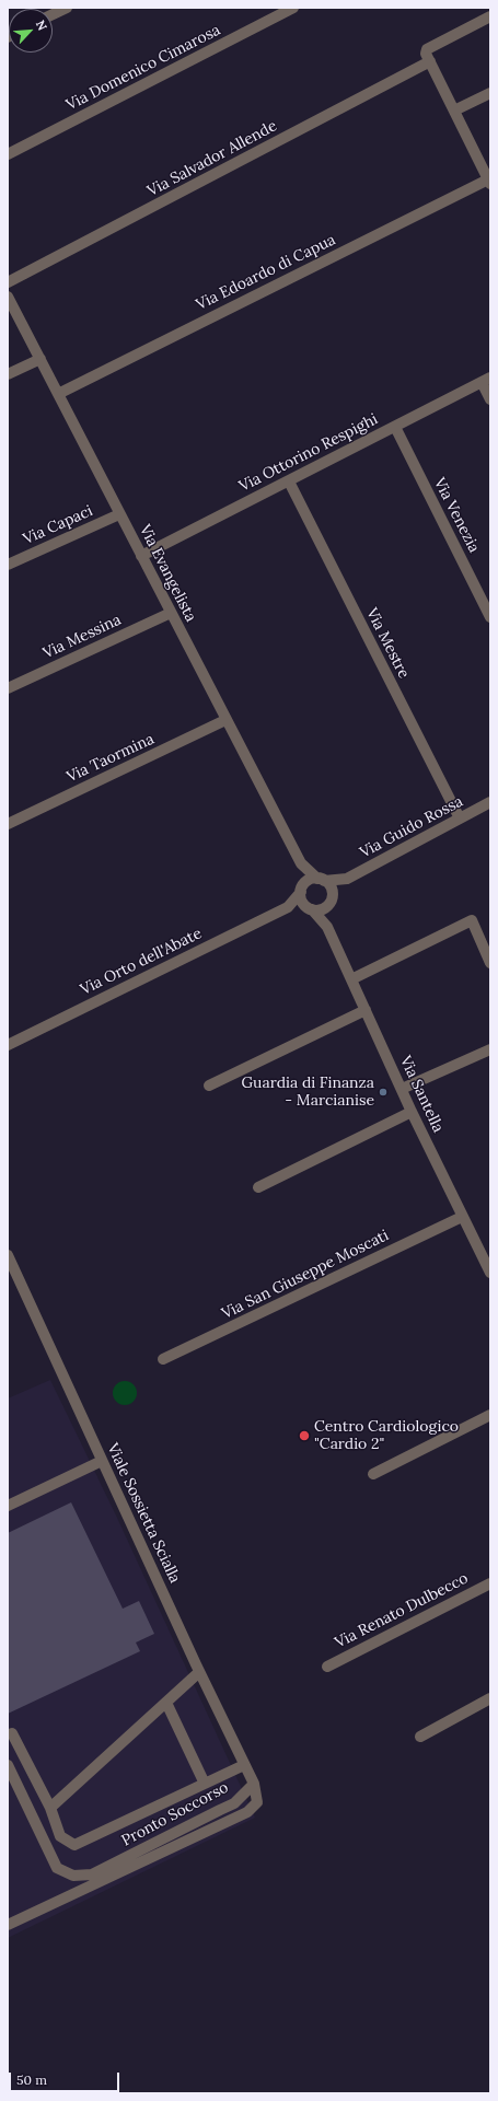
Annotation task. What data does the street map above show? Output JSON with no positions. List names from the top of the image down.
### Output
{
  "streets": {
    "street": [
      "Via Domenico Cimarosa",
      "Via Salvador Allende",
      "Via Edoardo di Capua",
      "Via Ottorino Respighi",
      "Via Venezia",
      "Via Capaci",
      "Via Evangelista",
      "Via Messina",
      "Via Mestre",
      "Via Taormina",
      "Via Guido Rossa",
      "Via Orto dell'Abate",
      "Via Santella",
      "Via San Giuseppe Moscati",
      "Viale Sossietta Scialla",
      "Via Renato Dulbecco",
      "Pronto Soccorso"
    ]
  },
  "crossings": [
    ["Via Edoardo di Capua", "Via Evangelista"],
    ["Via Ottorino Respighi", "Via Venezia"],
    ["Via Ottorino Respighi", "Via Evangelista"],
    ["Via Ottorino Respighi", "Via Mestre"],
    ["Via Capaci", "Via Evangelista"],
    ["Via Evangelista", "Via Messina"],
    ["Via Evangelista", "Via Taormina"],
    ["Via Evangelista", "Via Guido Rossa"],
    ["Via Evangelista", "Via Orto dell'Abate"],
    ["Via Evangelista", "Via Santella"],
    ["Via Mestre", "Via Guido Rossa"],
    ["Via Guido Rossa", "Via Orto dell'Abate"],
    ["Via Guido Rossa", "Via Santella"],
    ["Via Orto dell'Abate", "Via Santella"],
    ["Via Santella", "Via San Giuseppe Moscati"],
    ["Viale Sossietta Scialla", "Pronto Soccorso"]
  ],
  "places": ["Guardia di Finanza - Marcianise", "Centro Cardiologico \"Cardio 2\""],
  "scale_bar": "50 m",
  "north": "top right"
}
